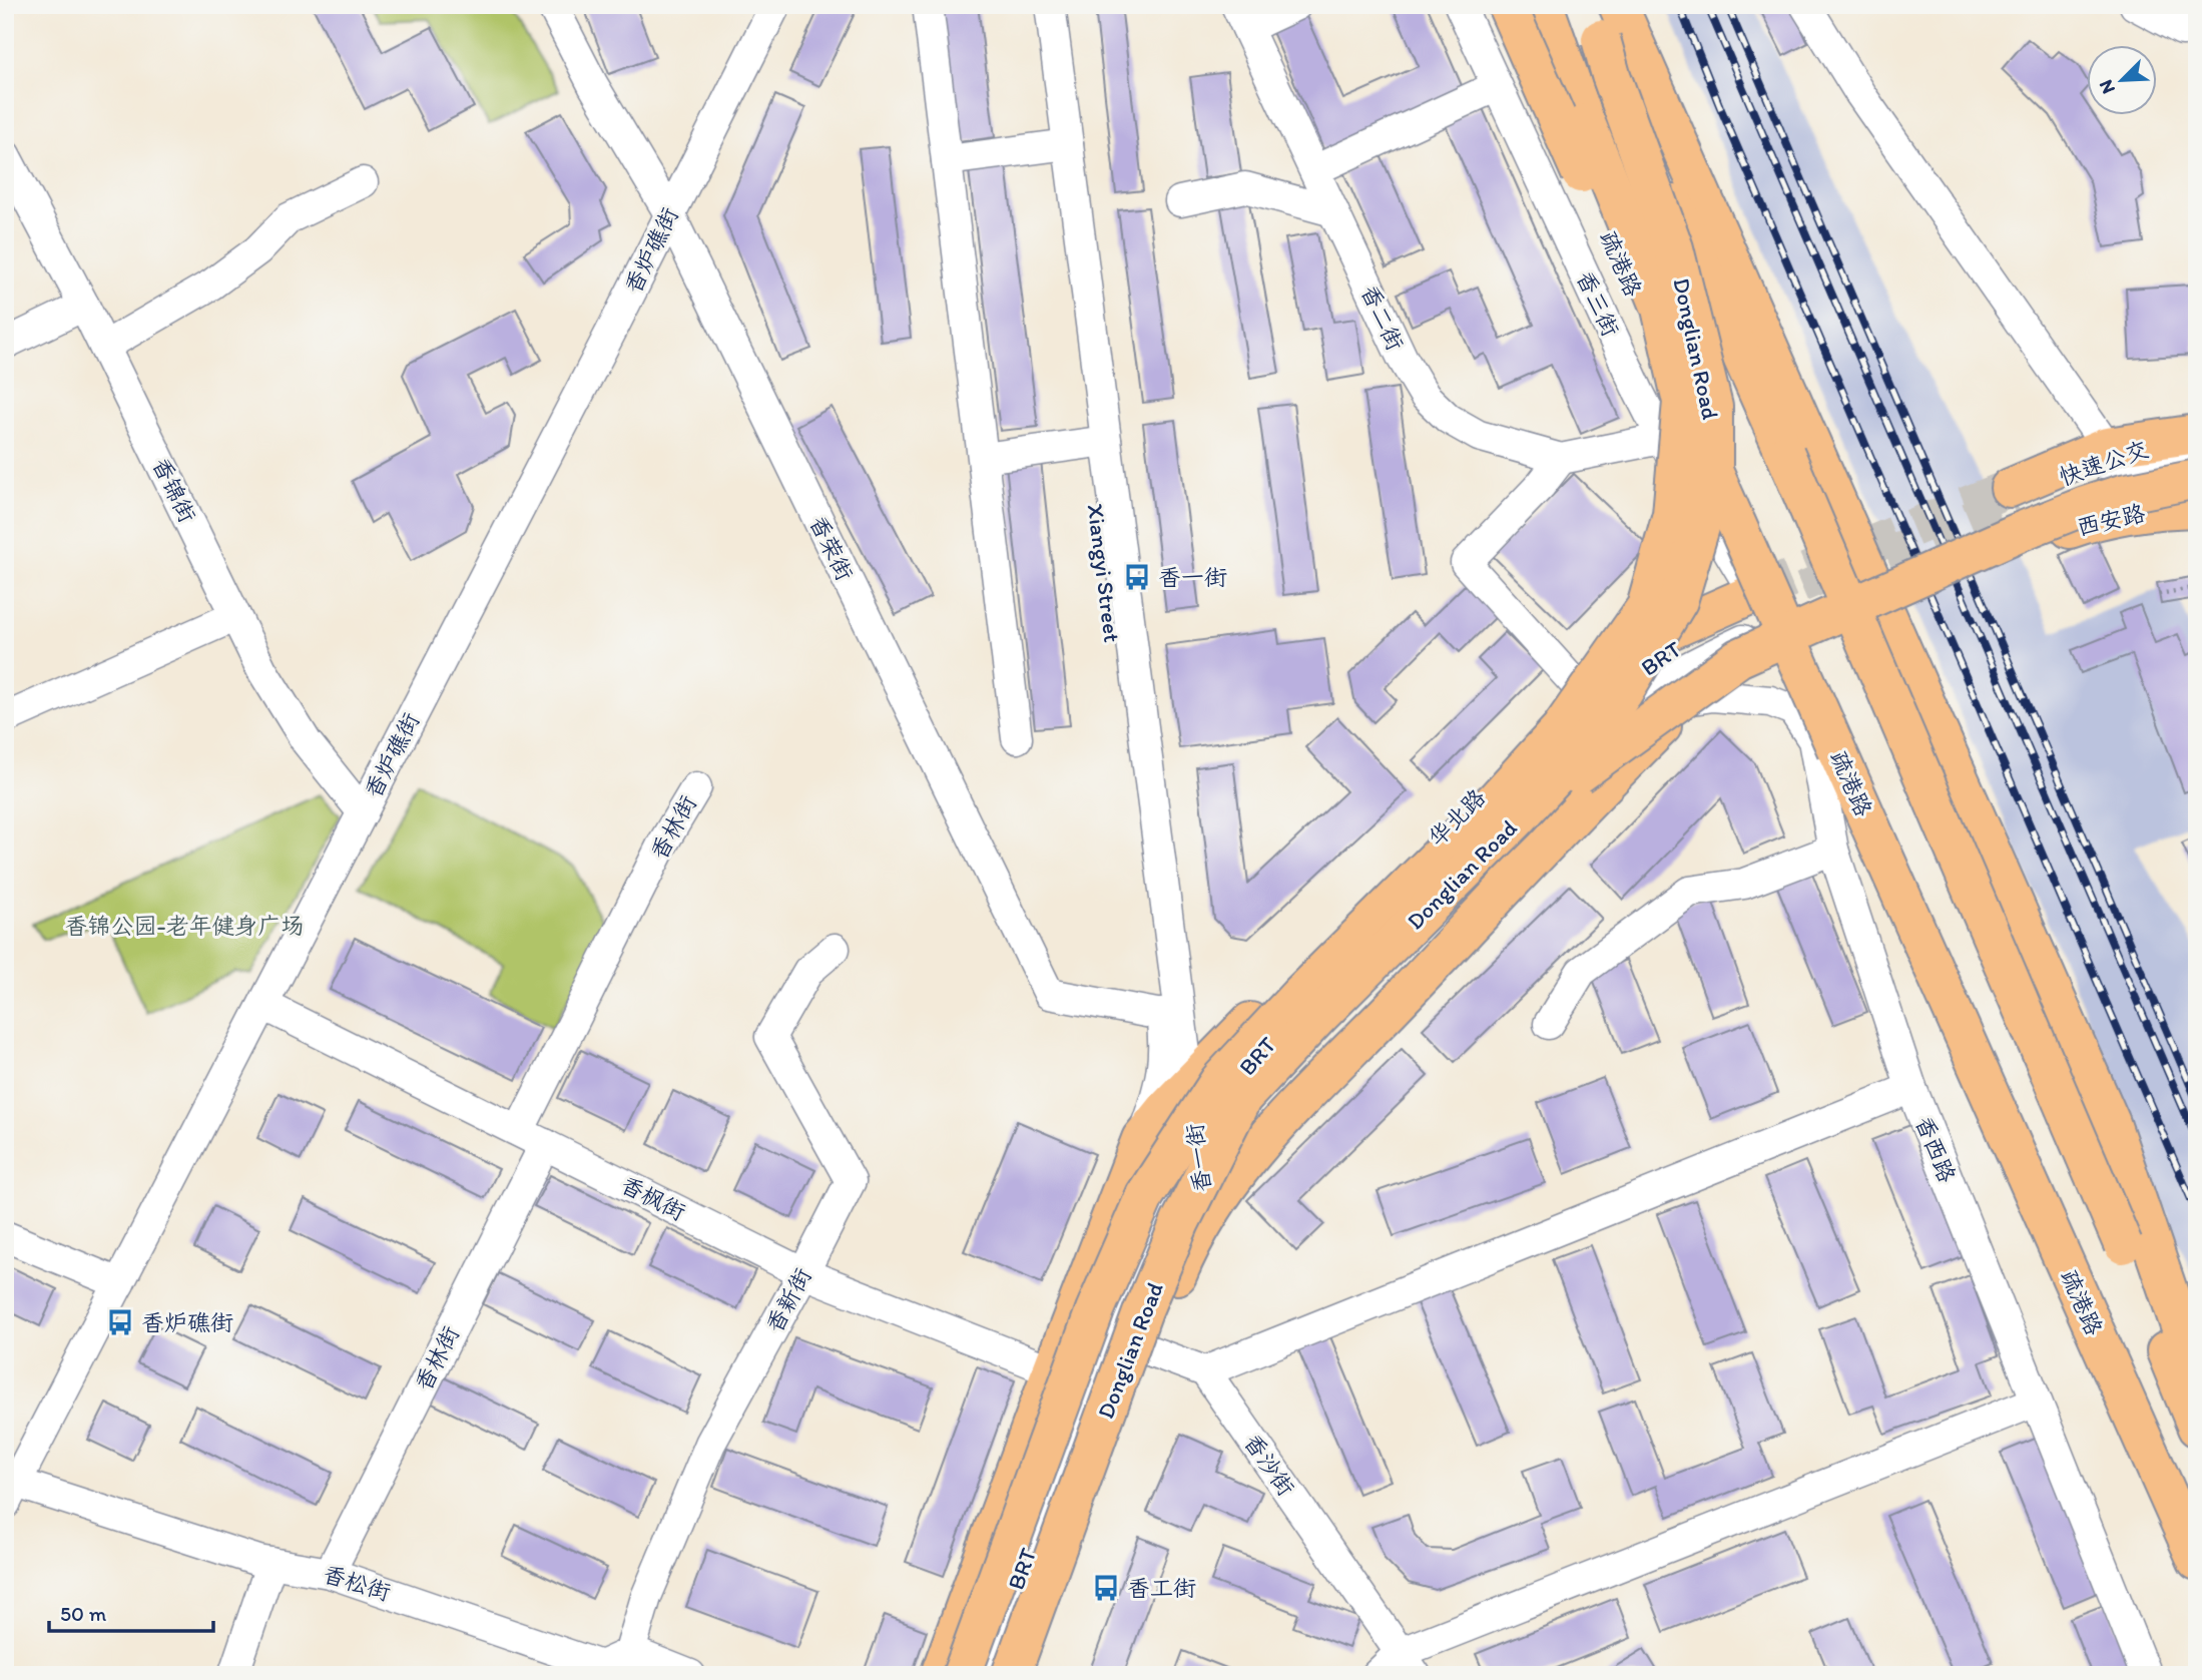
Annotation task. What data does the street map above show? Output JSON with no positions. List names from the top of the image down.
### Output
{
  "streets": {
    "main road": [
      "疏港路",
      "Donglian Road",
      "西安路",
      "华北路"
    ],
    "street": [
      "香炉礁街",
      "香三街",
      "香二街",
      "快速公交",
      "香锦街",
      "香荣街",
      "Xiangyi Street",
      "BRT",
      "香林街",
      "香西路",
      "香一街",
      "香枫街",
      "香新街",
      "香沙街",
      "香松街"
    ]
  },
  "crossings": [
    ["香炉礁街", "香锦街"],
    ["香炉礁街", "香荣街"],
    ["香炉礁街", "香枫街"],
    ["香炉礁街", "香松街"],
    ["香三街", "香二街"],
    ["香三街", "BRT"],
    ["香三街", "华北路"],
    ["快速公交", "西安路"],
    ["香荣街", "Xiangyi Street"],
    ["Xiangyi Street", "华北路"],
    ["Xiangyi Street", "香一街"],
    ["BRT", "华北路"],
    ["BRT", "香一街"],
    ["华北路", "香一街"],
    ["华北路", "香枫街"],
    ["香林街", "香枫街"],
    ["香林街", "香松街"],
    ["香枫街", "香新街"],
    ["香新街", "香松街"]
  ],
  "parks": ["香锦公园-老年健身广场"],
  "places": {
    "bus stop": ["香一街", "香炉礁街", "香工街"]
  },
  "scale_bar": "50 m",
  "north": "bottom left"
}
